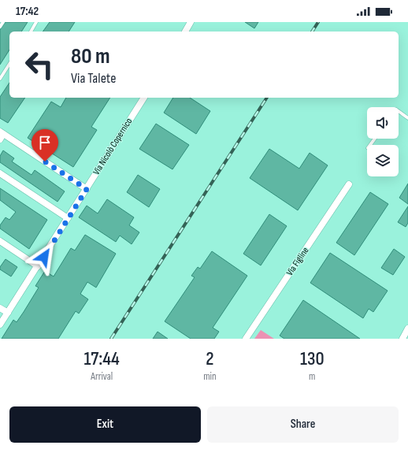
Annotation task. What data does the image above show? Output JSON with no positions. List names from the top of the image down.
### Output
{
  "streets": {
    "street": ["Via Nicolò Copernico", "Via Figline"]
  },
  "page": {
    "status": "17:42",
    "turn": ["80 m", "Via Talete"],
    "eta": [
      "17:44",
      "Arrival",
      "2",
      "min",
      "130",
      "m"
    ],
    "buttons": ["Exit", "Share"]
  }
}
